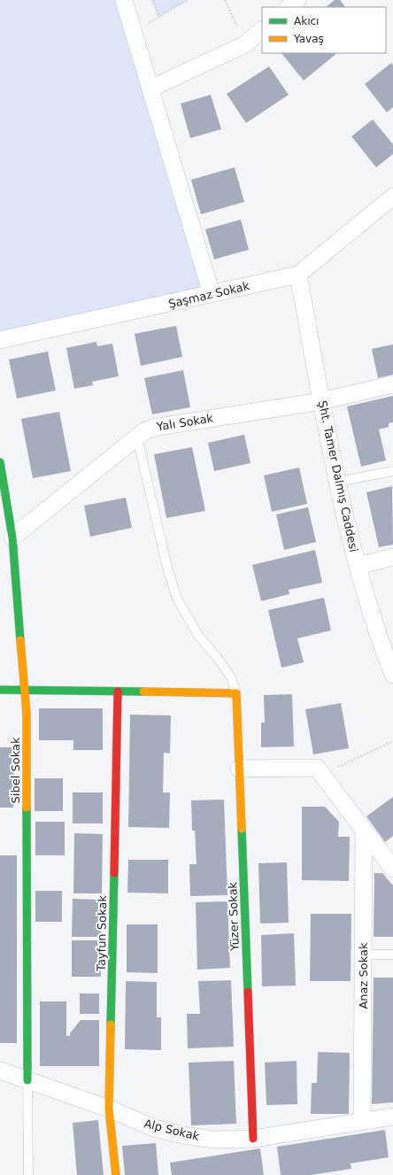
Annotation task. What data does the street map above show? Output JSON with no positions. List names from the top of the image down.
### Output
{
  "streets": {
    "street": [
      "Şaşmaz Sokak",
      "Yalı Sokak",
      "Şht. Tamer Dalmış Caddesi",
      "Sibel Sokak",
      "Yüzer Sokak",
      "Tayfun Sokak",
      "Anaz Sokak",
      "Alp Sokak"
    ]
  },
  "crossings": [
    ["Şaşmaz Sokak", "Şht. Tamer Dalmış Caddesi"],
    ["Yalı Sokak", "Şht. Tamer Dalmış Caddesi"],
    ["Yalı Sokak", "Sibel Sokak"],
    ["Sibel Sokak", "Alp Sokak"],
    ["Yüzer Sokak", "Alp Sokak"],
    ["Tayfun Sokak", "Alp Sokak"],
    ["Anaz Sokak", "Alp Sokak"]
  ],
  "legend": ["Akıcı", "Yavaş"]
}
